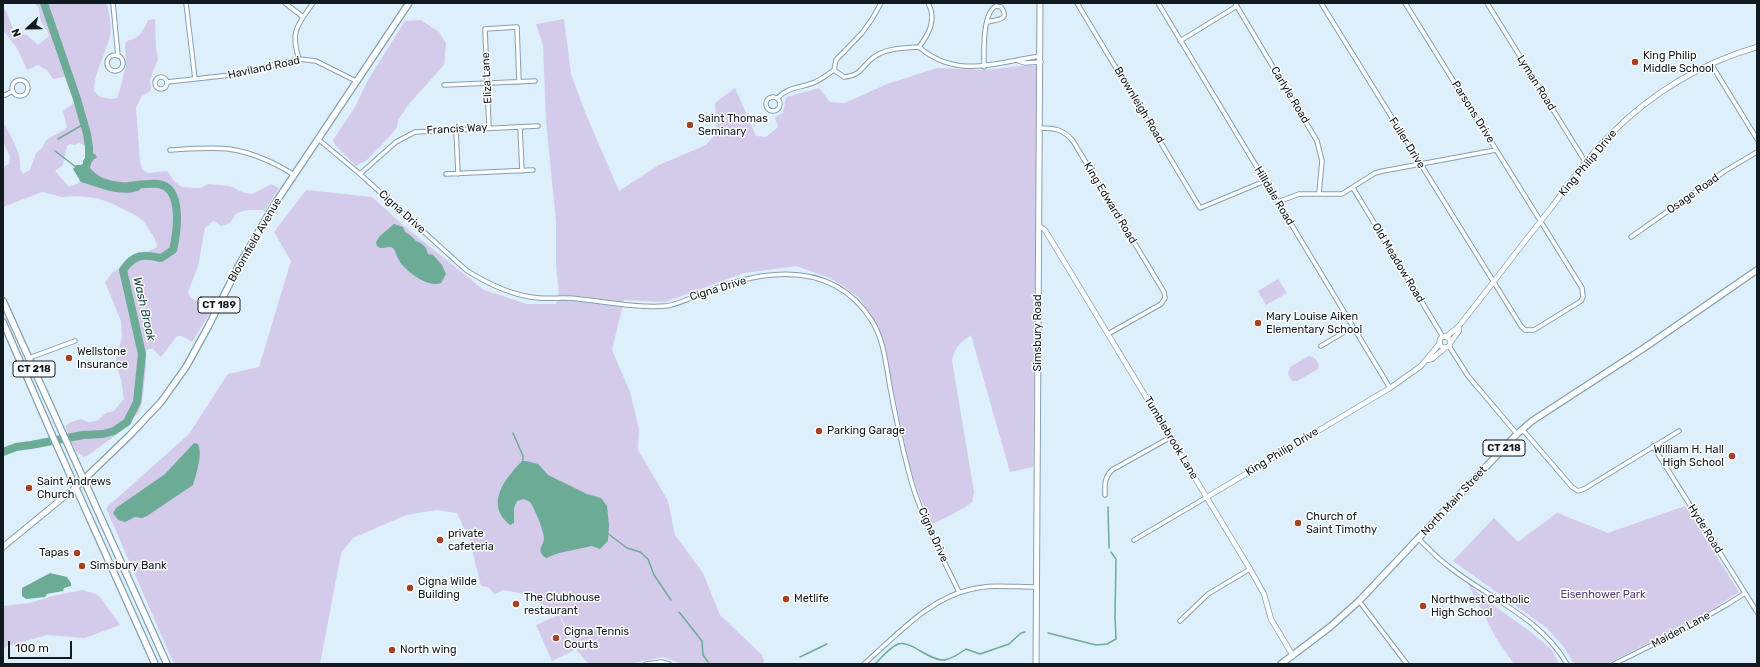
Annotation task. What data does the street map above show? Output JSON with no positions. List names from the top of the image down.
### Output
{
  "streets": {
    "main road": [
      "Bloomfield Avenue",
      "CT 189",
      "Simsbury Road",
      "CT 218",
      "North Main Street"
    ],
    "street": [
      "Haviland Road",
      "Eliza Lane",
      "Lyman Road",
      "Carlyle Road",
      "Brownleigh Road",
      "Parsons Drive",
      "Francis Way",
      "Fuller Drive",
      "King Philip Drive",
      "Osage Road",
      "Hilldale Road",
      "King Edward Road",
      "Cigna Drive",
      "Old Meadow Road",
      "Tumblebrook Lane",
      "Hyde Road",
      "Maiden Lane"
    ]
  },
  "crossings": [
    ["Haviland Road", "Bloomfield Avenue"],
    ["Eliza Lane", "Francis Way"],
    ["Lyman Road", "King Philip Drive"],
    ["Brownleigh Road", "Hilldale Road"],
    ["Parsons Drive", "Fuller Drive"],
    ["Parsons Drive", "King Philip Drive"],
    ["Francis Way", "Cigna Drive"],
    ["Fuller Drive", "King Philip Drive"],
    ["King Philip Drive", "Hilldale Road"],
    ["King Philip Drive", "Old Meadow Road"],
    ["King Philip Drive", "Tumblebrook Lane"],
    ["King Edward Road", "Simsbury Road"],
    ["King Edward Road", "Tumblebrook Lane"],
    ["Cigna Drive", "Bloomfield Avenue"],
    ["Bloomfield Avenue", "CT 218"],
    ["Simsbury Road", "Tumblebrook Lane"],
    ["Tumblebrook Lane", "North Main Street"],
    ["Hyde Road", "Maiden Lane"]
  ],
  "water": ["Wash Brook"],
  "parks": ["Eisenhower Park"],
  "places": [
    "King Philip Middle School",
    "Saint Thomas Seminary",
    "Mary Louise Aiken Elementary School",
    "Wellstone Insurance",
    "Parking Garage",
    "William H. Hall High School",
    "Saint Andrews Church",
    "Church of Saint Timothy",
    "private cafeteria",
    "Tapas",
    "Simsbury Bank",
    "Cigna Wilde Building",
    "Metlife",
    "The Clubhouse restaurant",
    "Northwest Catholic High School",
    "Cigna Tennis Courts",
    "North wing"
  ],
  "scale_bar": "100 m",
  "north": "left"
}
